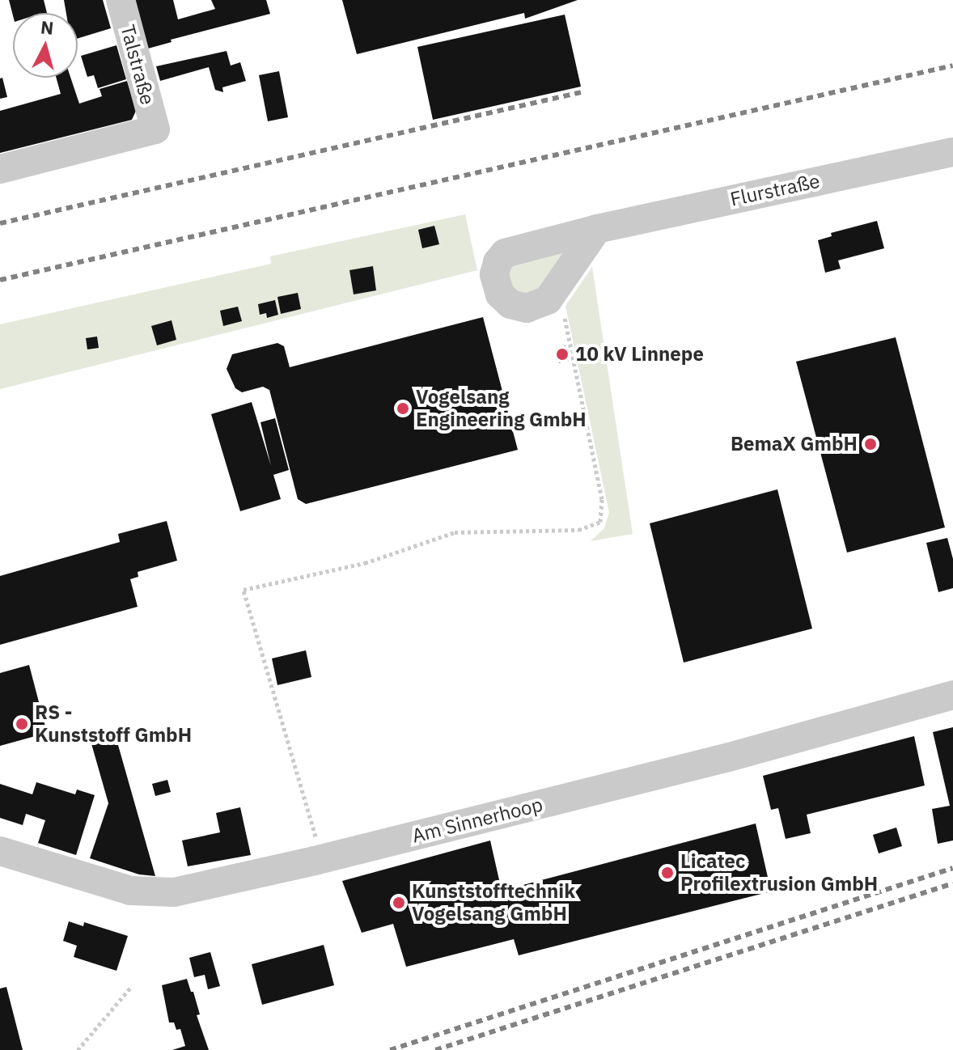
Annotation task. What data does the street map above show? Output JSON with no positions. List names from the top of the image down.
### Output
{
  "streets": {
    "street": ["Talstraße", "Flurstraße", "Am Sinnerhoop"]
  },
  "places": [
    "10 kV Linnepe",
    "Vogelsang Engineering GmbH",
    "BemaX GmbH",
    "RS - Kunststoff GmbH",
    "Licatec Profilextrusion GmbH",
    "Kunststofftechnik Vogelsang GmbH"
  ],
  "north": "top"
}
